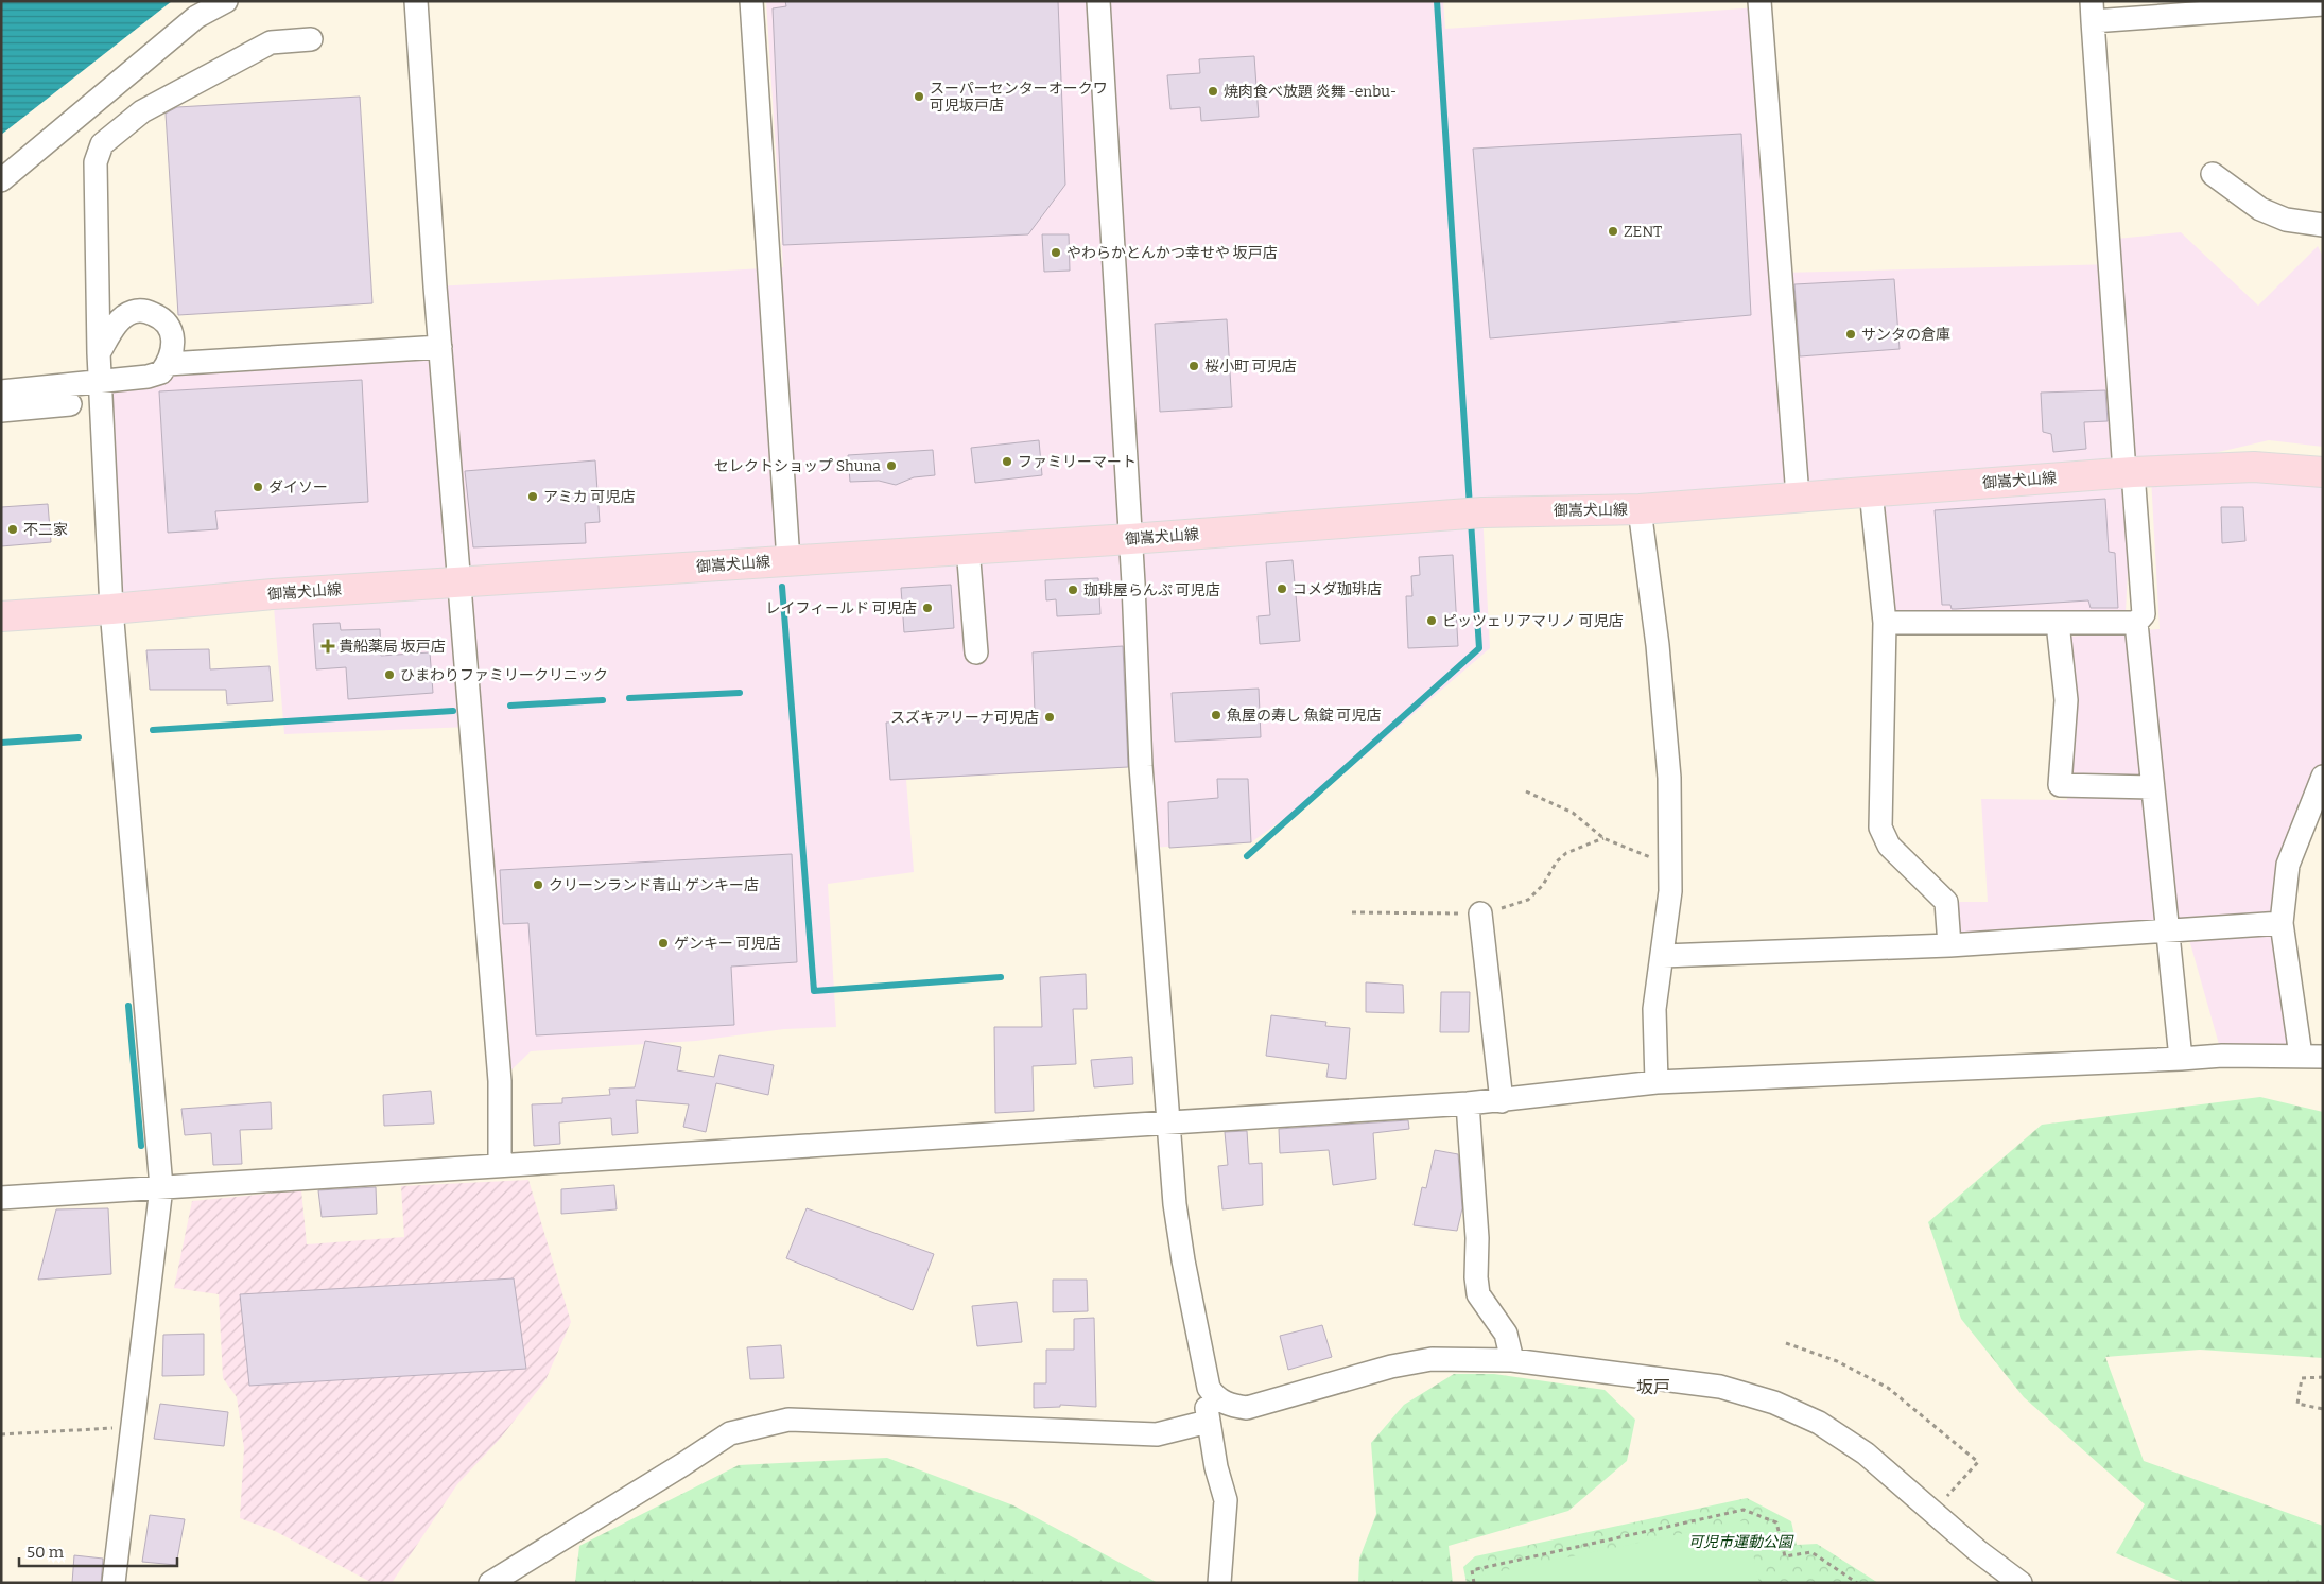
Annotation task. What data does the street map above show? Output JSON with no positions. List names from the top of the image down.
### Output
{
  "streets": {
    "main road": ["御嵩犬山線"]
  },
  "districts": ["坂戸"],
  "parks": ["可児市運動公園"],
  "places": {
    "other": [
      "焼肉食べ放題 炎舞 ‐enbu‐",
      "スーパーセンターオークワ 可児坂戸店",
      "ZENT",
      "やわらかとんかつ幸せや 坂戸店",
      "サンタの倉庫",
      "桜小町 可児店",
      "ファミリーマート",
      "セレクトショップ Shuna",
      "ダイソー",
      "アミカ 可児店",
      "不二家",
      "コメダ珈琲店",
      "珈琲屋らんぷ 可児店",
      "レイフィールド 可児店",
      "ピッツェリアマリノ 可児店",
      "ひまわりファミリークリニック",
      "魚屋の寿し 魚錠 可児店",
      "スズキアリーナ可児店",
      "クリーンランド青山 ゲンキー店",
      "ゲンキー 可児店"
    ],
    "health": ["貴船薬局 坂戸店"]
  },
  "scale_bar": "50 m"
}
